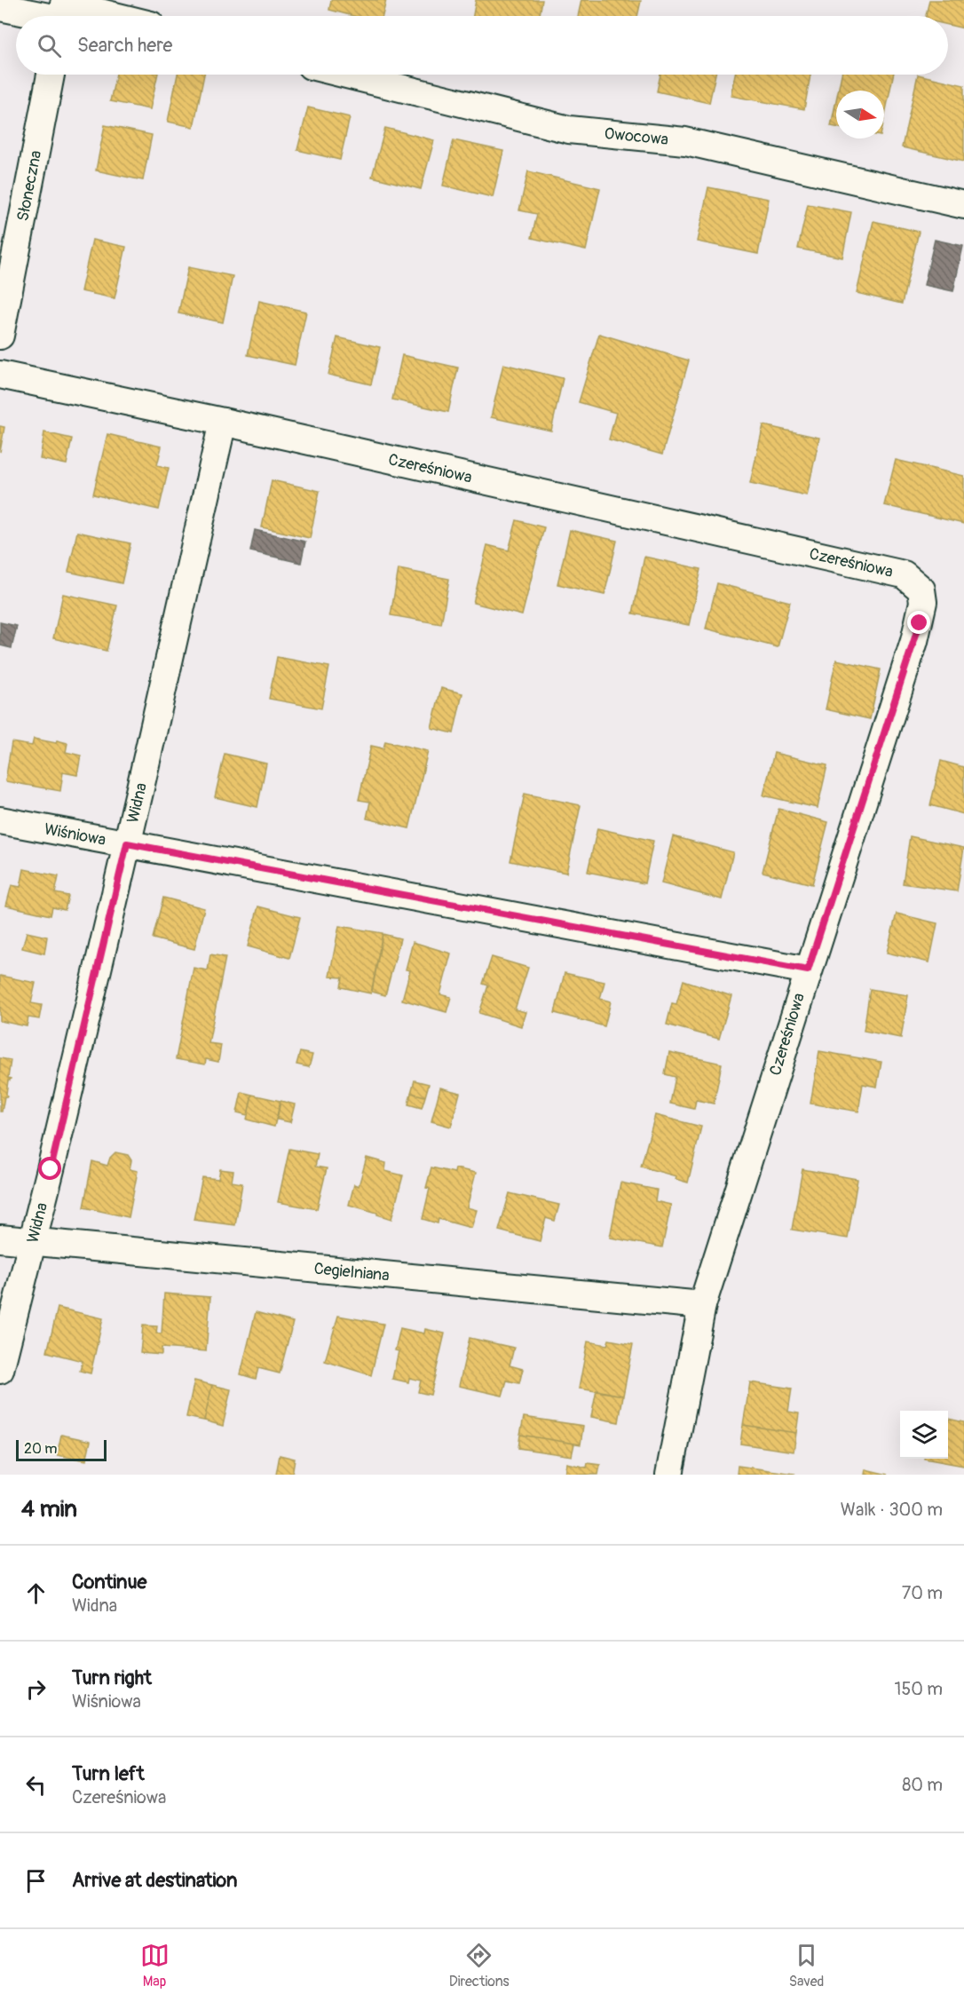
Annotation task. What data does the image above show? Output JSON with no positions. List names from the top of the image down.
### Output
{
  "streets": {
    "street": [
      "Owocowa",
      "Słoneczna",
      "Czereśniowa",
      "Widna",
      "Wiśniowa",
      "Cegielniana"
    ]
  },
  "crossings": [
    ["Czereśniowa", "Widna"],
    ["Czereśniowa", "Wiśniowa"],
    ["Czereśniowa", "Cegielniana"],
    ["Widna", "Wiśniowa"],
    ["Widna", "Cegielniana"]
  ],
  "scale_bar": "20 m",
  "north": "right",
  "page": {
    "search": "Search here",
    "scale": "20 m",
    "heading": ["4 min", "Walk · 300 m"],
    "list": [
      ["Continue", "Widna", "70 m"],
      ["Turn right", "Wiśniowa", "150 m"],
      ["Turn left", "Czereśniowa", "80 m"],
      "Arrive at destination"
    ],
    "nav": ["Map", "Directions", "Saved"]
  }
}
